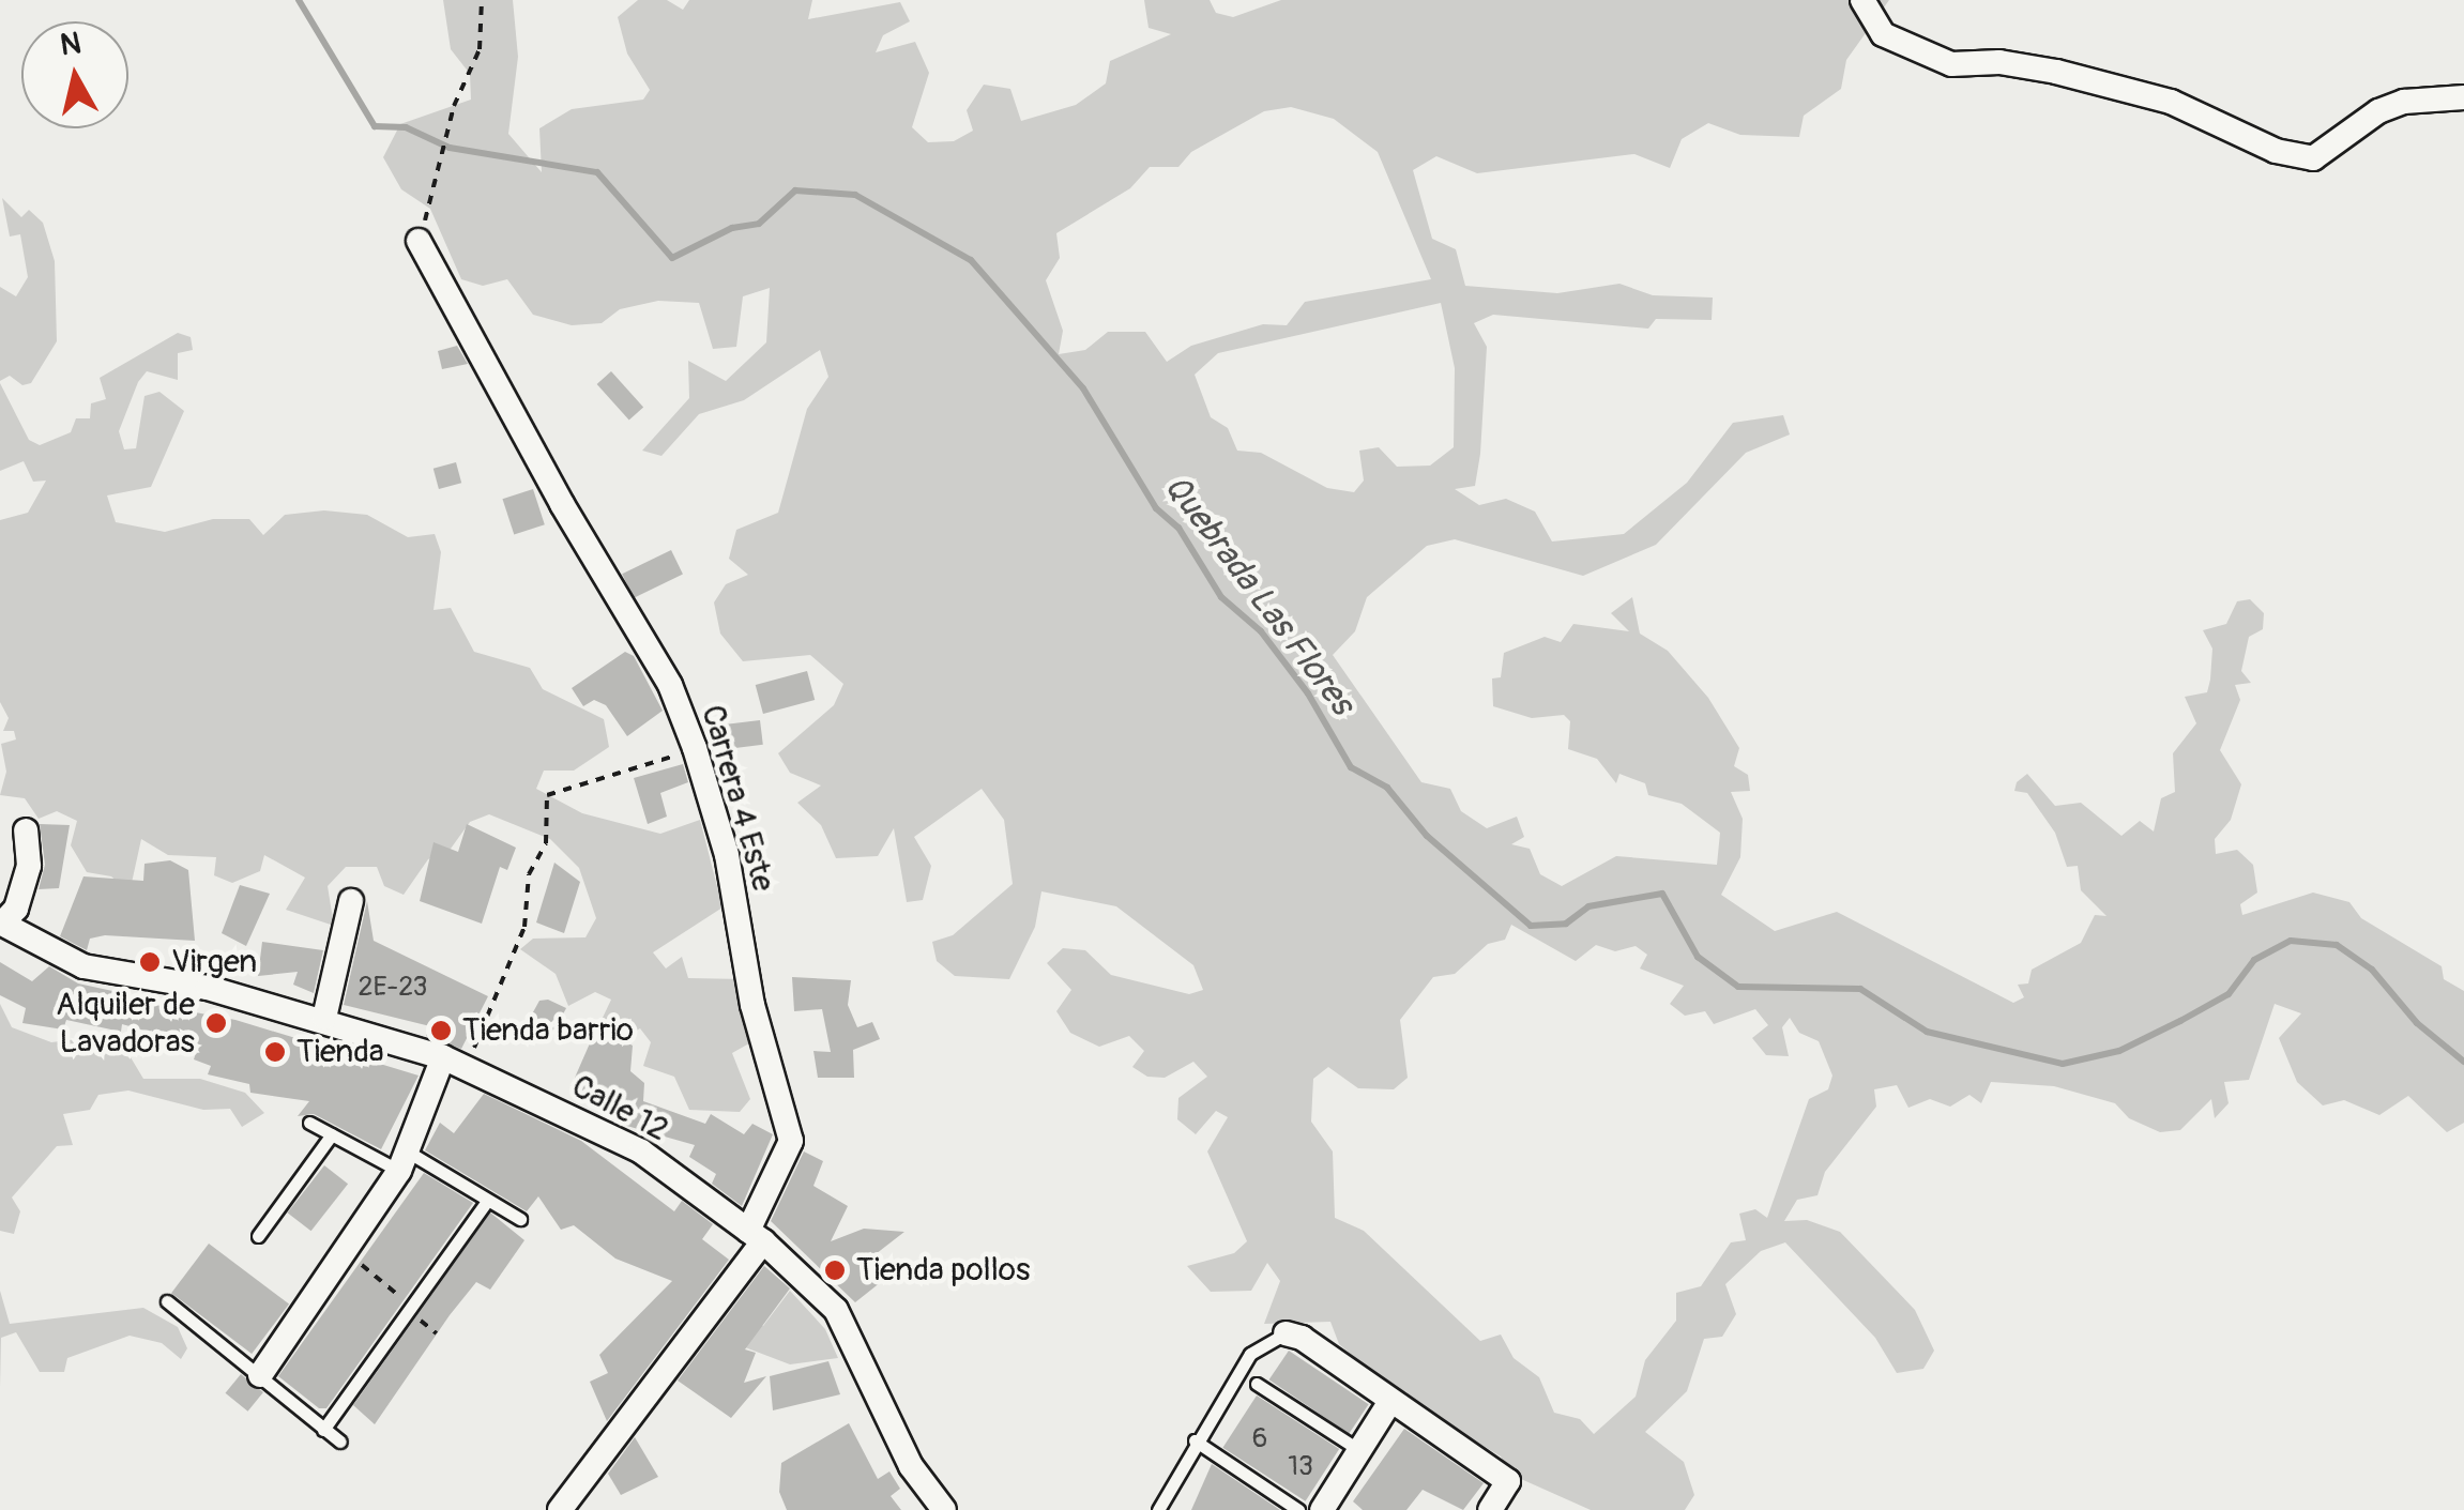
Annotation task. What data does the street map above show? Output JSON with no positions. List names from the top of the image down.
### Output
{
  "streets": {
    "street": ["Carrera 4 Este", "Calle 12"]
  },
  "crossings": [
    ["Carrera 4 Este", "Calle 12"]
  ],
  "water": ["Quebrada Las Flores"],
  "places": [
    "Virgen",
    "Alquiler de Lavadoras",
    "Tienda barrio",
    "Tienda",
    "Tienda pollos"
  ],
  "house_numbers": ["2E-23", "6", "13"],
  "north": "top"
}
